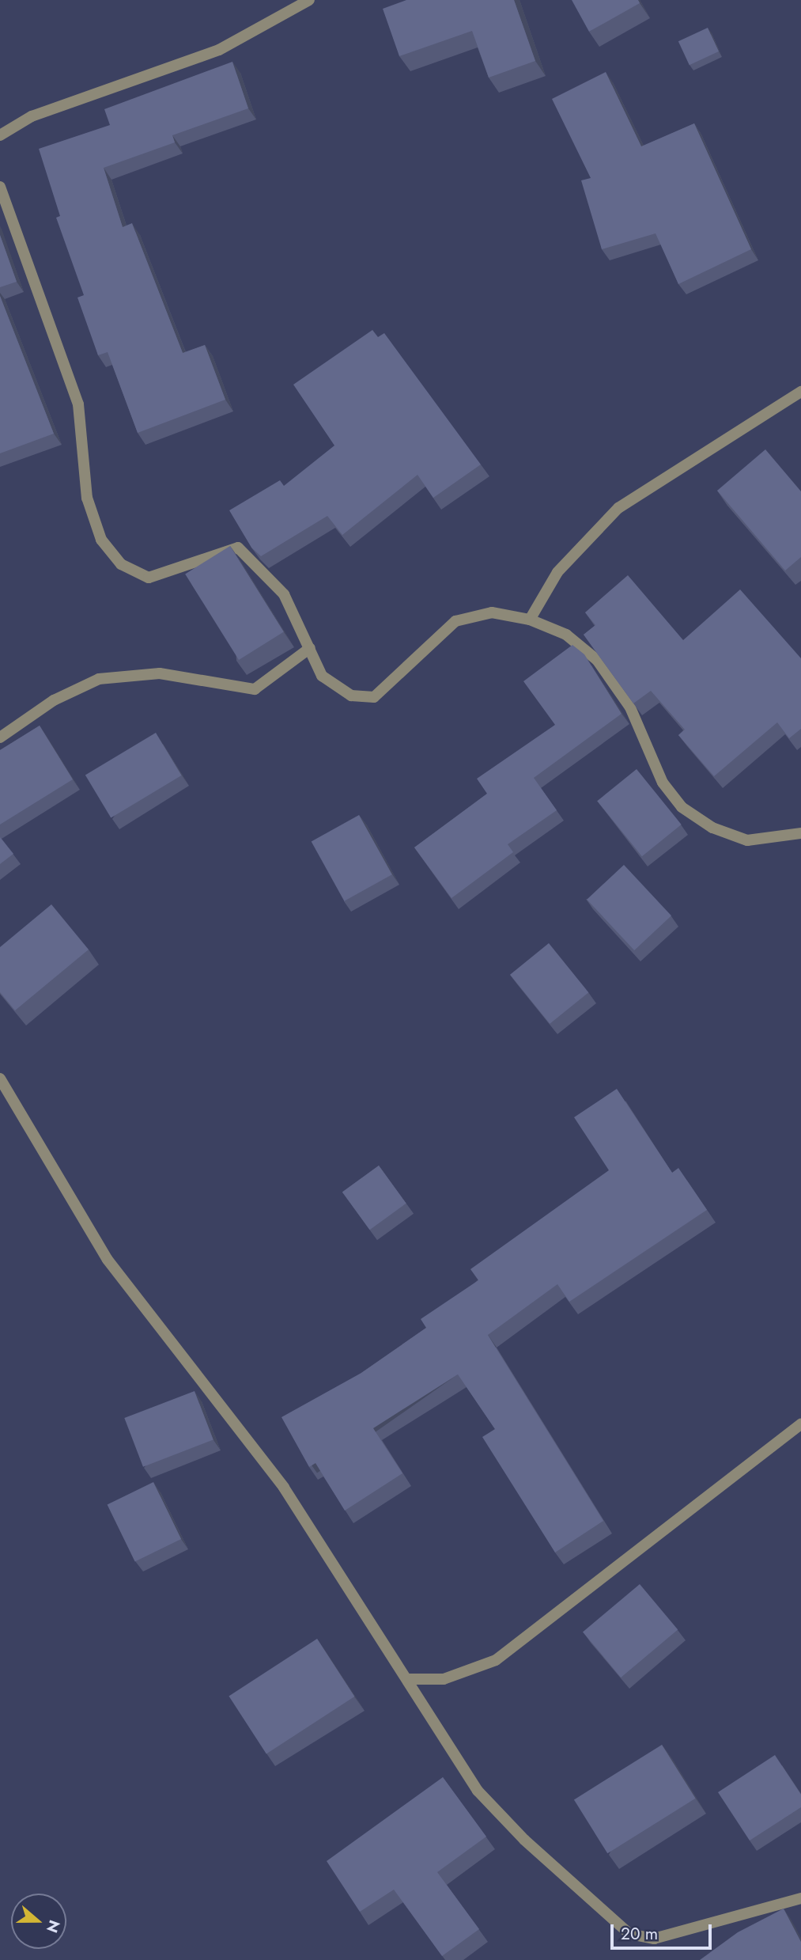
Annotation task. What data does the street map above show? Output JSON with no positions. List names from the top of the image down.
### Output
{
  "scale_bar": "20 m",
  "north": "right"
}
